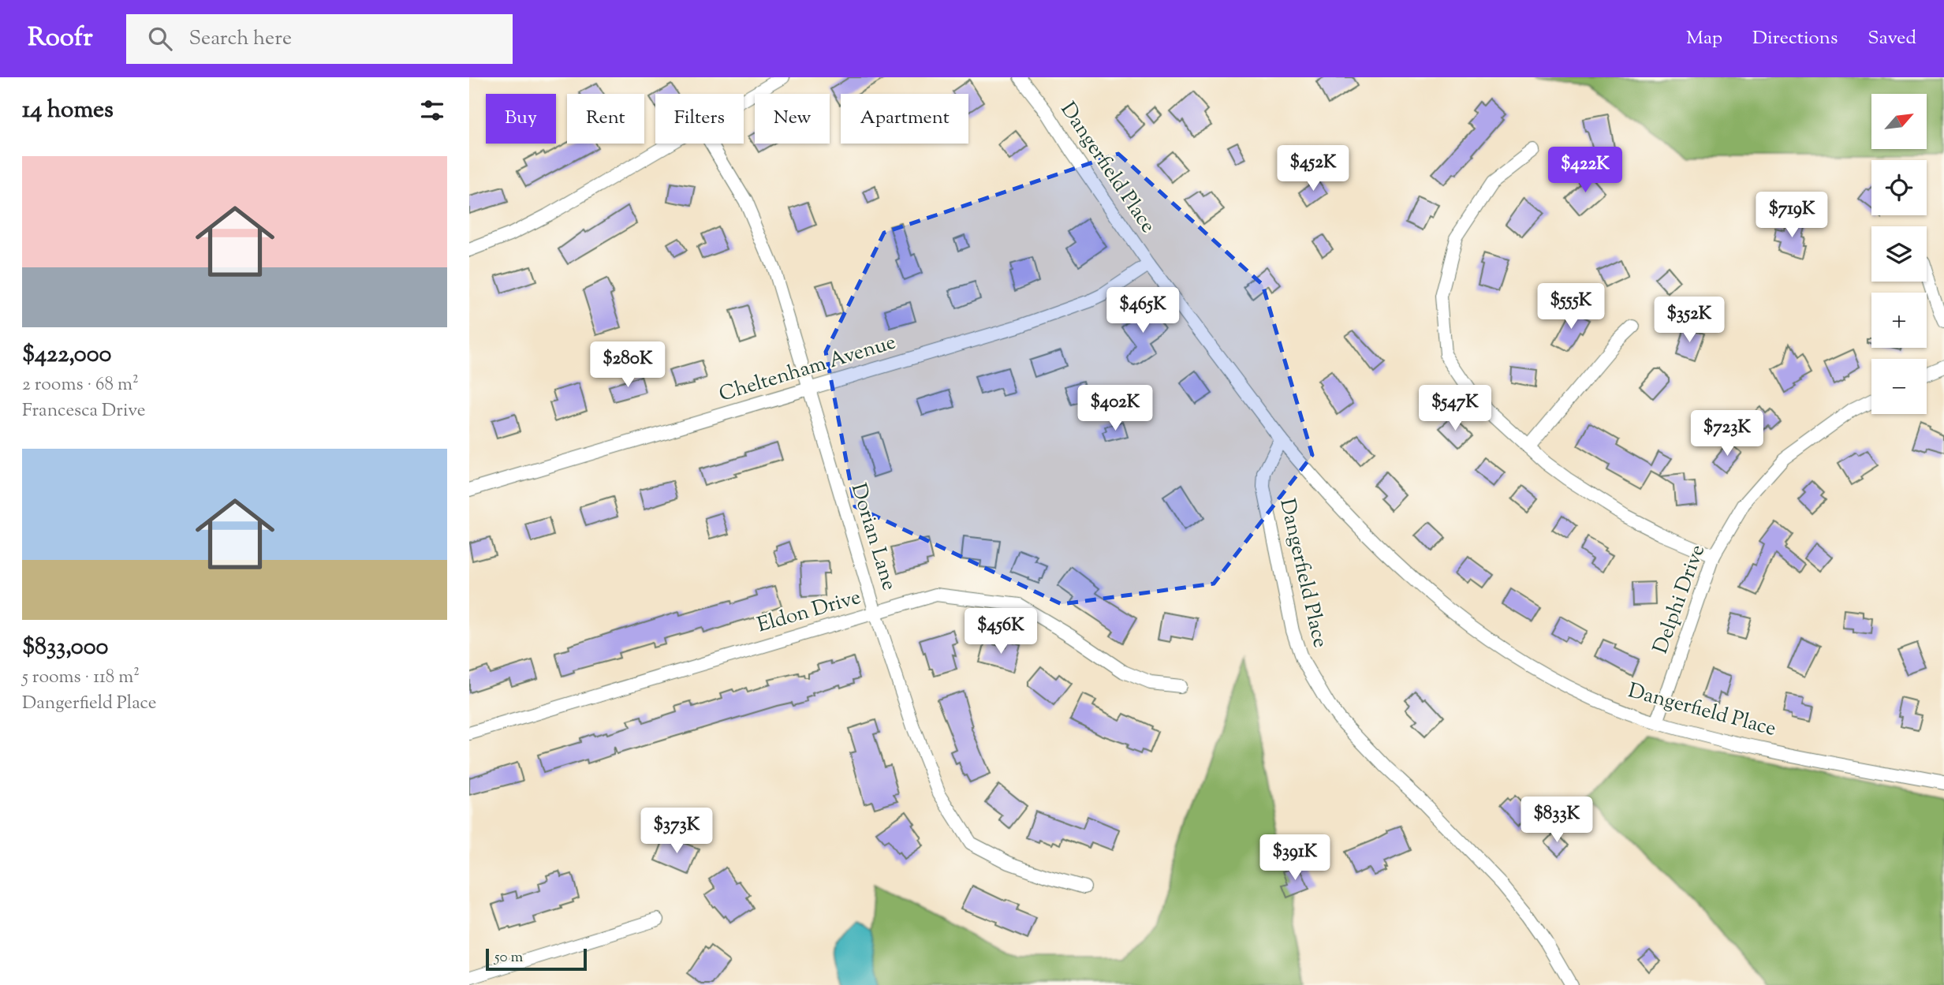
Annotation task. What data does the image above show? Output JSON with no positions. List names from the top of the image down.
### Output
{
  "streets": {
    "street": [
      "Dangerfield Place",
      "Cheltenham Avenue",
      "Dorian Lane",
      "Delphi Drive",
      "Eldon Drive"
    ]
  },
  "crossings": [
    ["Dangerfield Place", "Cheltenham Avenue"],
    ["Dangerfield Place", "Delphi Drive"],
    ["Cheltenham Avenue", "Dorian Lane"],
    ["Dorian Lane", "Eldon Drive"]
  ],
  "scale_bar": "50 m",
  "north": "top right",
  "page": {
    "header": "Roofr",
    "search": "Search here",
    "nav": ["Map", "Directions", "Saved"],
    "heading": "14 homes",
    "map_buttons": ["+", "−"],
    "chip": [
      "Buy",
      "Rent",
      "Filters",
      "New",
      "Apartment"
    ],
    "list": [
      {
        "name": "$422,000",
        "note": "2 rooms · 68 m² · Francesca Drive"
      },
      {
        "name": "$833,000",
        "note": "5 rooms · 118 m² · Dangerfield Place"
      }
    ],
    "price": [
      "$452K",
      "$422K",
      "$719K",
      "$555K",
      "$465K",
      "$352K",
      "$280K",
      "$402K",
      "$547K",
      "$723K",
      "$456K",
      "$833K",
      "$373K",
      "$391K"
    ],
    "scale": "50 m"
  }
}
